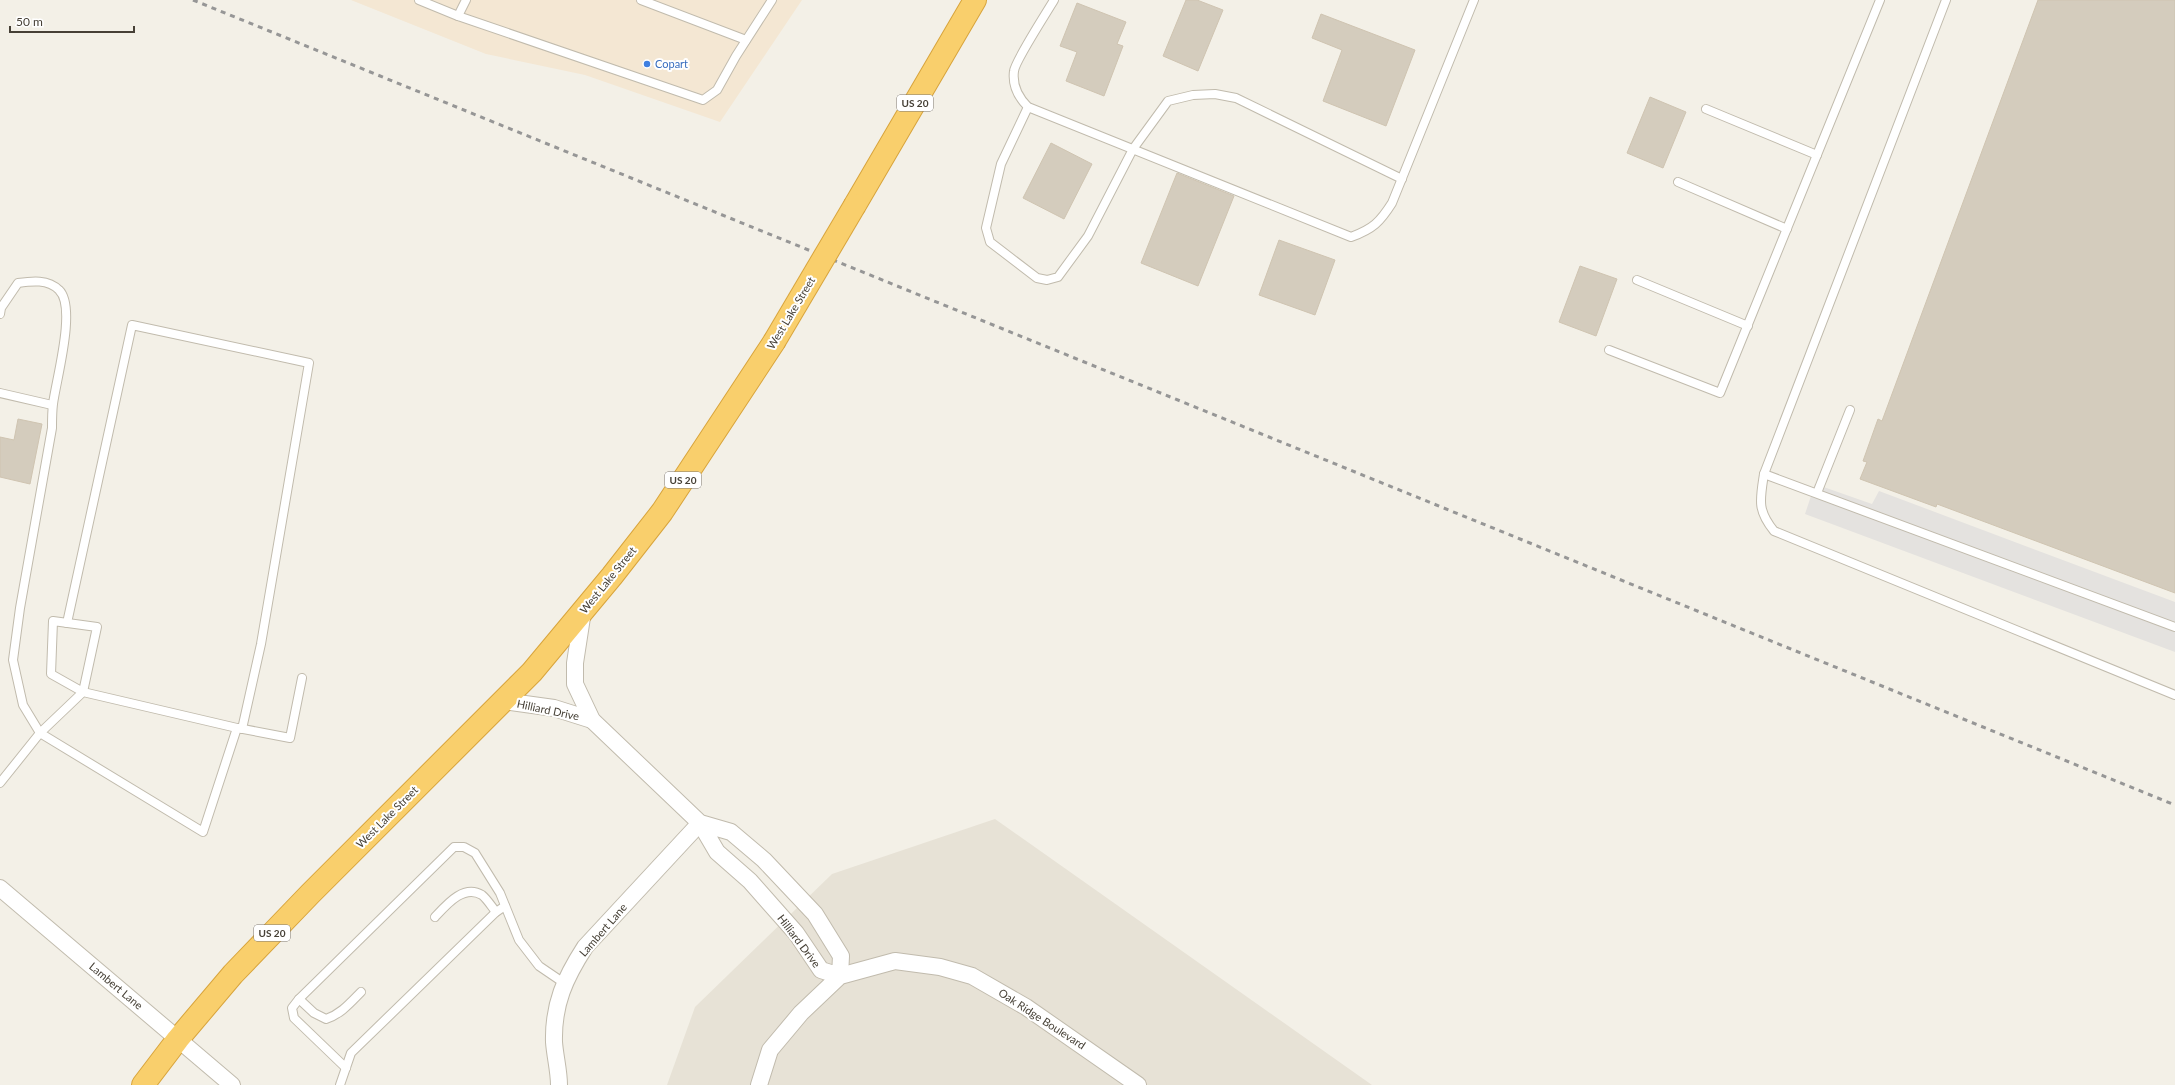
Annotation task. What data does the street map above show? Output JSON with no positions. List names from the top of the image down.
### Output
{
  "streets": {
    "highway": ["US 20", "West Lake Street"],
    "street": ["Hilliard Drive", "Lambert Lane", "Oak Ridge Boulevard"]
  },
  "crossings": [
    ["West Lake Street", "Hilliard Drive"],
    ["West Lake Street", "Lambert Lane"],
    ["Hilliard Drive", "Lambert Lane"],
    ["Hilliard Drive", "Oak Ridge Boulevard"]
  ],
  "places": ["Copart"],
  "scale_bar": "50 m"
}
